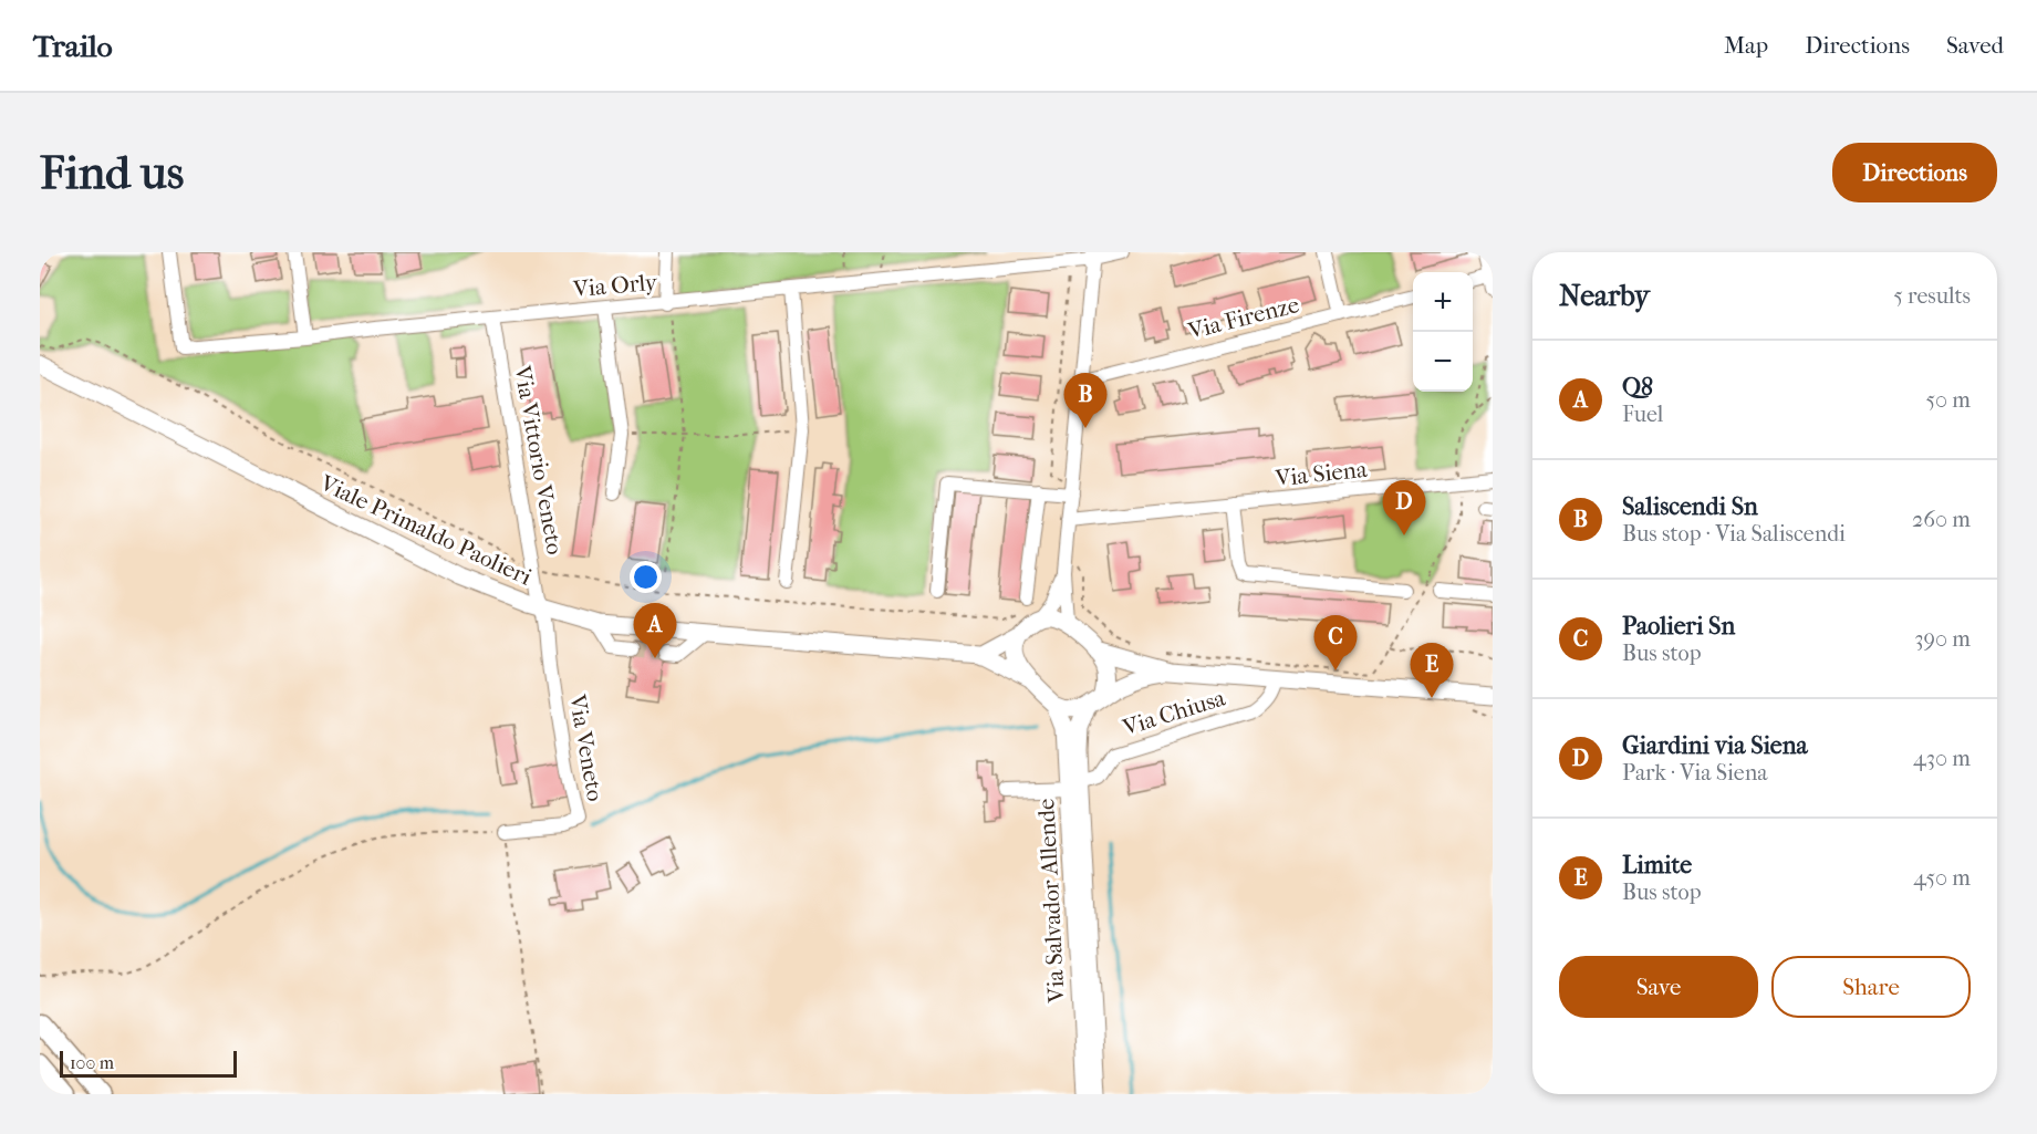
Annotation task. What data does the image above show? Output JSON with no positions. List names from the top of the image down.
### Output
{
  "streets": {
    "main road": ["Viale Primaldo Paolieri", "Via Salvador Allende"],
    "street": [
      "Via Orly",
      "Via Firenze",
      "Via Vittorio Veneto",
      "Via Siena",
      "Via Chiusa",
      "Via Veneto"
    ]
  },
  "crossings": [
    ["Via Orly", "Via Vittorio Veneto"],
    ["Via Vittorio Veneto", "Viale Primaldo Paolieri"],
    ["Via Vittorio Veneto", "Via Veneto"],
    ["Viale Primaldo Paolieri", "Via Veneto"],
    ["Viale Primaldo Paolieri", "Via Salvador Allende"],
    ["Via Chiusa", "Via Salvador Allende"]
  ],
  "scale_bar": "100 m",
  "page": {
    "header": "Trailo",
    "nav": ["Map", "Directions", "Saved"],
    "buttons": [
      "Directions",
      ["Save", "Share"]
    ],
    "title": "Find us",
    "heading": ["Nearby", "5 results"],
    "map_buttons": ["+", "−"],
    "list": [
      {
        "mark": "A",
        "name": "Q8",
        "note": "Fuel",
        "value": "50 m"
      },
      {
        "mark": "B",
        "name": "Saliscendi Sn",
        "note": "Bus stop · Via Saliscendi",
        "value": "260 m"
      },
      {
        "mark": "C",
        "name": "Paolieri Sn",
        "note": "Bus stop",
        "value": "390 m"
      },
      {
        "mark": "D",
        "name": "Giardini via Siena",
        "note": "Park · Via Siena",
        "value": "430 m"
      },
      {
        "mark": "E",
        "name": "Limite",
        "note": "Bus stop",
        "value": "450 m"
      }
    ],
    "pins": [
      "B",
      "D",
      "A",
      "C",
      "E"
    ],
    "scale": "100 m"
  }
}
